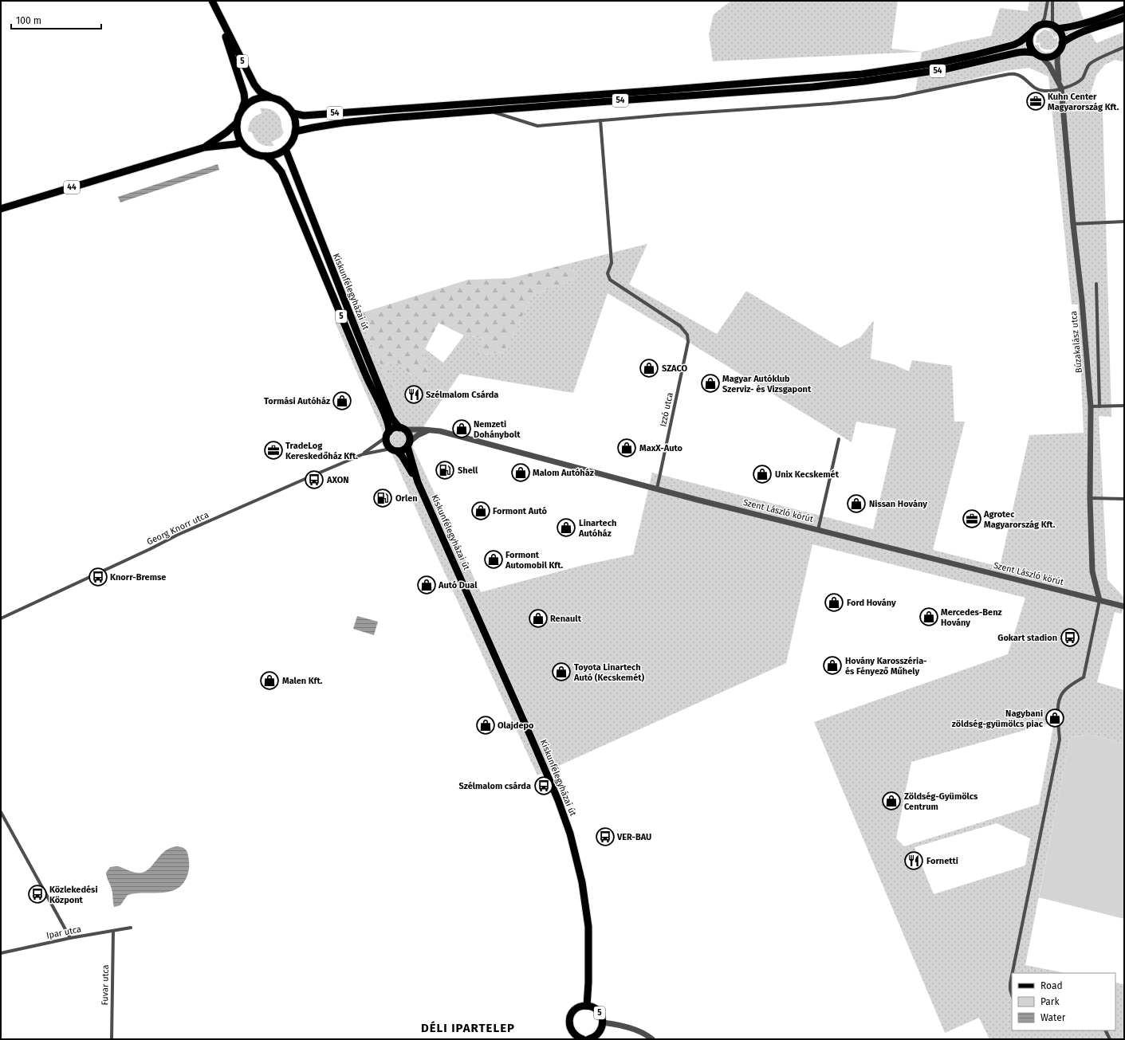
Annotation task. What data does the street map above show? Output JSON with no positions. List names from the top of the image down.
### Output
{
  "streets": {
    "main road": [
      "5",
      "54",
      "44",
      "Kiskunfélegyházai út"
    ],
    "street": [
      "Búzakalász utca",
      "Izzó utca",
      "Szent László körút",
      "Georg Knorr utca",
      "Ipar utca",
      "Fuvar utca"
    ]
  },
  "crossings": [
    ["5", "54"],
    ["5", "44"],
    ["5", "Kiskunfélegyházai út"],
    ["5", "Szent László körút"],
    ["5", "Georg Knorr utca"],
    ["54", "44"],
    ["54", "Kiskunfélegyházai út"],
    ["54", "Búzakalász utca"],
    ["44", "Kiskunfélegyházai út"],
    ["Kiskunfélegyházai út", "Szent László körút"],
    ["Kiskunfélegyházai út", "Georg Knorr utca"],
    ["Búzakalász utca", "Szent László körút"],
    ["Izzó utca", "Szent László körút"],
    ["Szent László körút", "Georg Knorr utca"],
    ["Ipar utca", "Fuvar utca"]
  ],
  "districts": ["DÉLI IPARTELEP"],
  "places": {
    "office": ["Kuhn Center Magyarország Kft.", "TradeLog Kereskedőház Kft.", "Agrotec Magyarország Kft."],
    "shop": [
      "SZACO",
      "Magyar Autóklub Szerviz- és Vizsgapont",
      "Tormási Autóház",
      "Nemzeti Dohánybolt",
      "MaxX-Auto",
      "Malom Autóház",
      "Unix Kecskemét",
      "Nissan Hovány",
      "Formont Autó",
      "Linartech Autóház",
      "Formont Automobil Kft.",
      "Autó Dual",
      "Ford Hovány",
      "Mercedes-Benz Hovány",
      "Renault",
      "Hovány Karosszéria- és Fényező Műhely",
      "Toyota Linartech Autó (Kecskemét)",
      "Malen Kft.",
      "Nagybani zöldség-gyümölcs piac",
      "Olajdepo",
      "Zöldség-Gyümölcs Centrum"
    ],
    "restaurant": ["Szélmalom Csárda", "Fornetti"],
    "fuel station": ["Shell", "Orlen"],
    "bus stop": [
      "AXON",
      "Knorr-Bremse",
      "Gokart stadion",
      "Szélmalom csárda",
      "VER-BAU",
      "Közlekedési Központ"
    ]
  },
  "legend": ["Road", "Park", "Water"],
  "scale_bar": "100 m"
}
